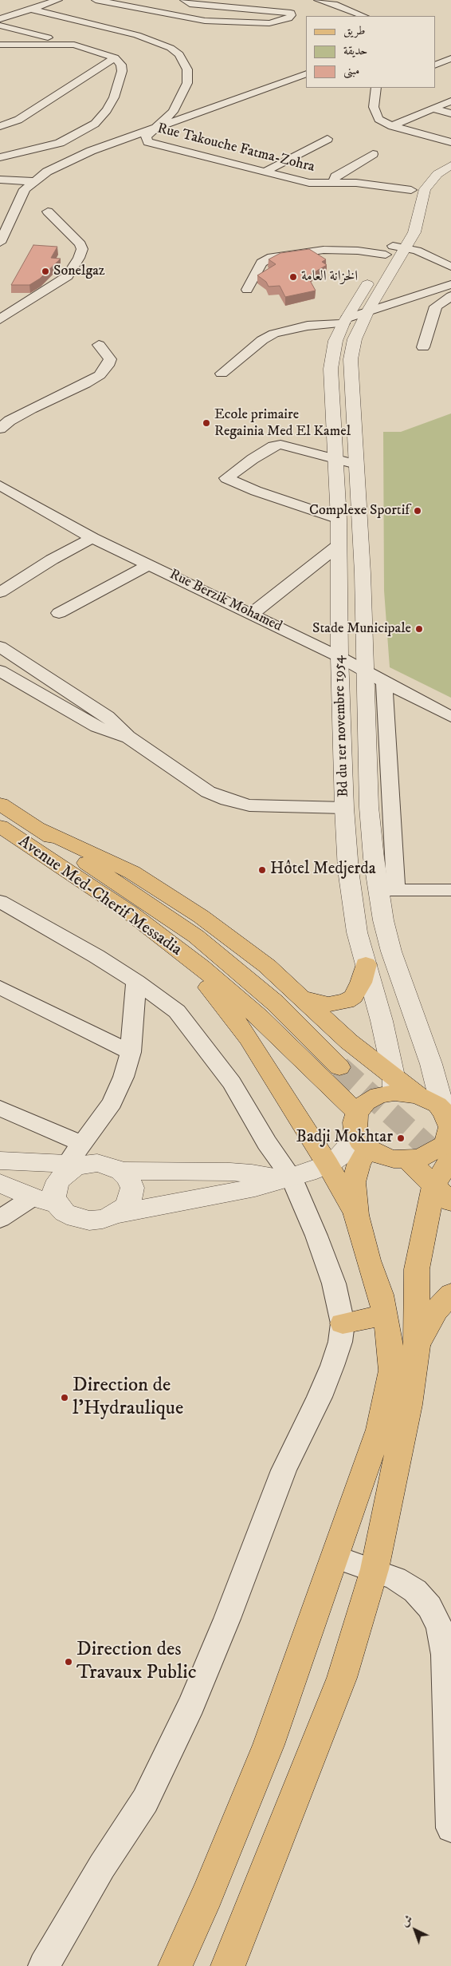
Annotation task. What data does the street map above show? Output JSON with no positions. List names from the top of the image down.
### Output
{
  "streets": {
    "main road": ["Avenue Med-Cherif Messadia"],
    "street": ["Rue Takouche Fatma-Zohra", "Rue Berzik Mohamed", "Bd du 1er novembre 1954"]
  },
  "crossings": [
    ["Rue Takouche Fatma-Zohra", "Bd du 1er novembre 1954"],
    ["Rue Berzik Mohamed", "Bd du 1er novembre 1954"],
    ["Bd du 1er novembre 1954", "Avenue Med-Cherif Messadia"]
  ],
  "places": [
    "Sonelgaz",
    "الخزانة العامة",
    "Ecole primaire Regainia Med El Kamel",
    "Complexe Sportif",
    "Stade Municipale",
    "Hôtel Medjerda",
    "Badji Mokhtar",
    "Direction de l'Hydraulique",
    "Direction des Travaux Public"
  ],
  "legend": ["طريق", "حديقة", "مبنى"],
  "north": "top left"
}
